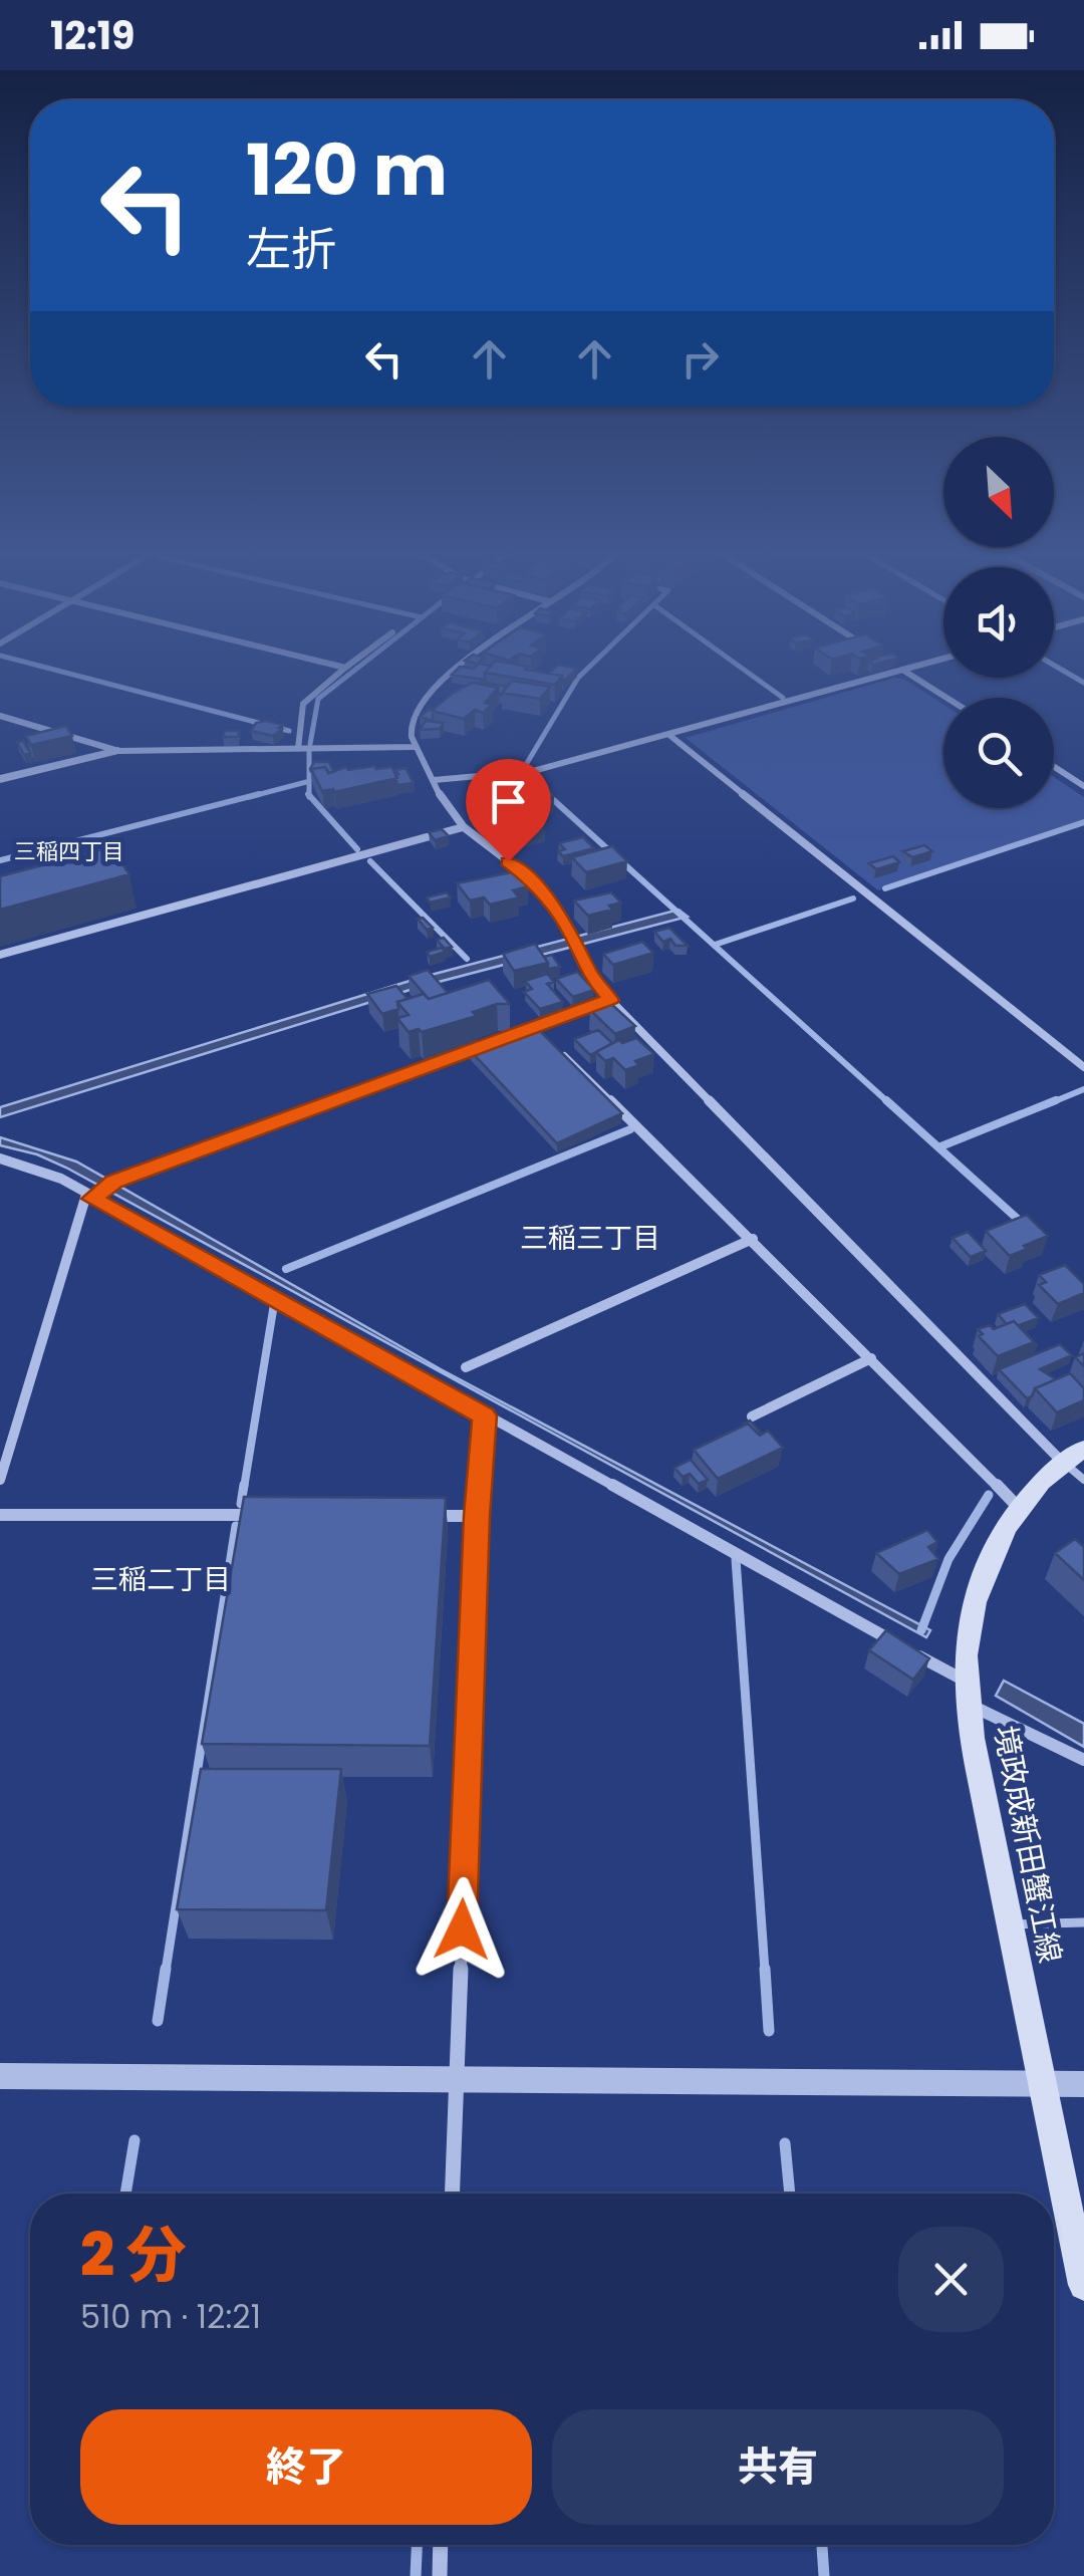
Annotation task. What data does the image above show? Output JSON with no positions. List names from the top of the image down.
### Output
{
  "streets": {
    "main road": ["境政成新田蟹江線"]
  },
  "districts": ["三稲四丁目", "三稲三丁目", "三稲二丁目"],
  "north": "bottom right",
  "page": {
    "status": "12:19",
    "turn": ["120 m", "左折"],
    "heading": ["2 分", "510 m · 12:21"],
    "buttons": ["終了", "共有"]
  }
}
